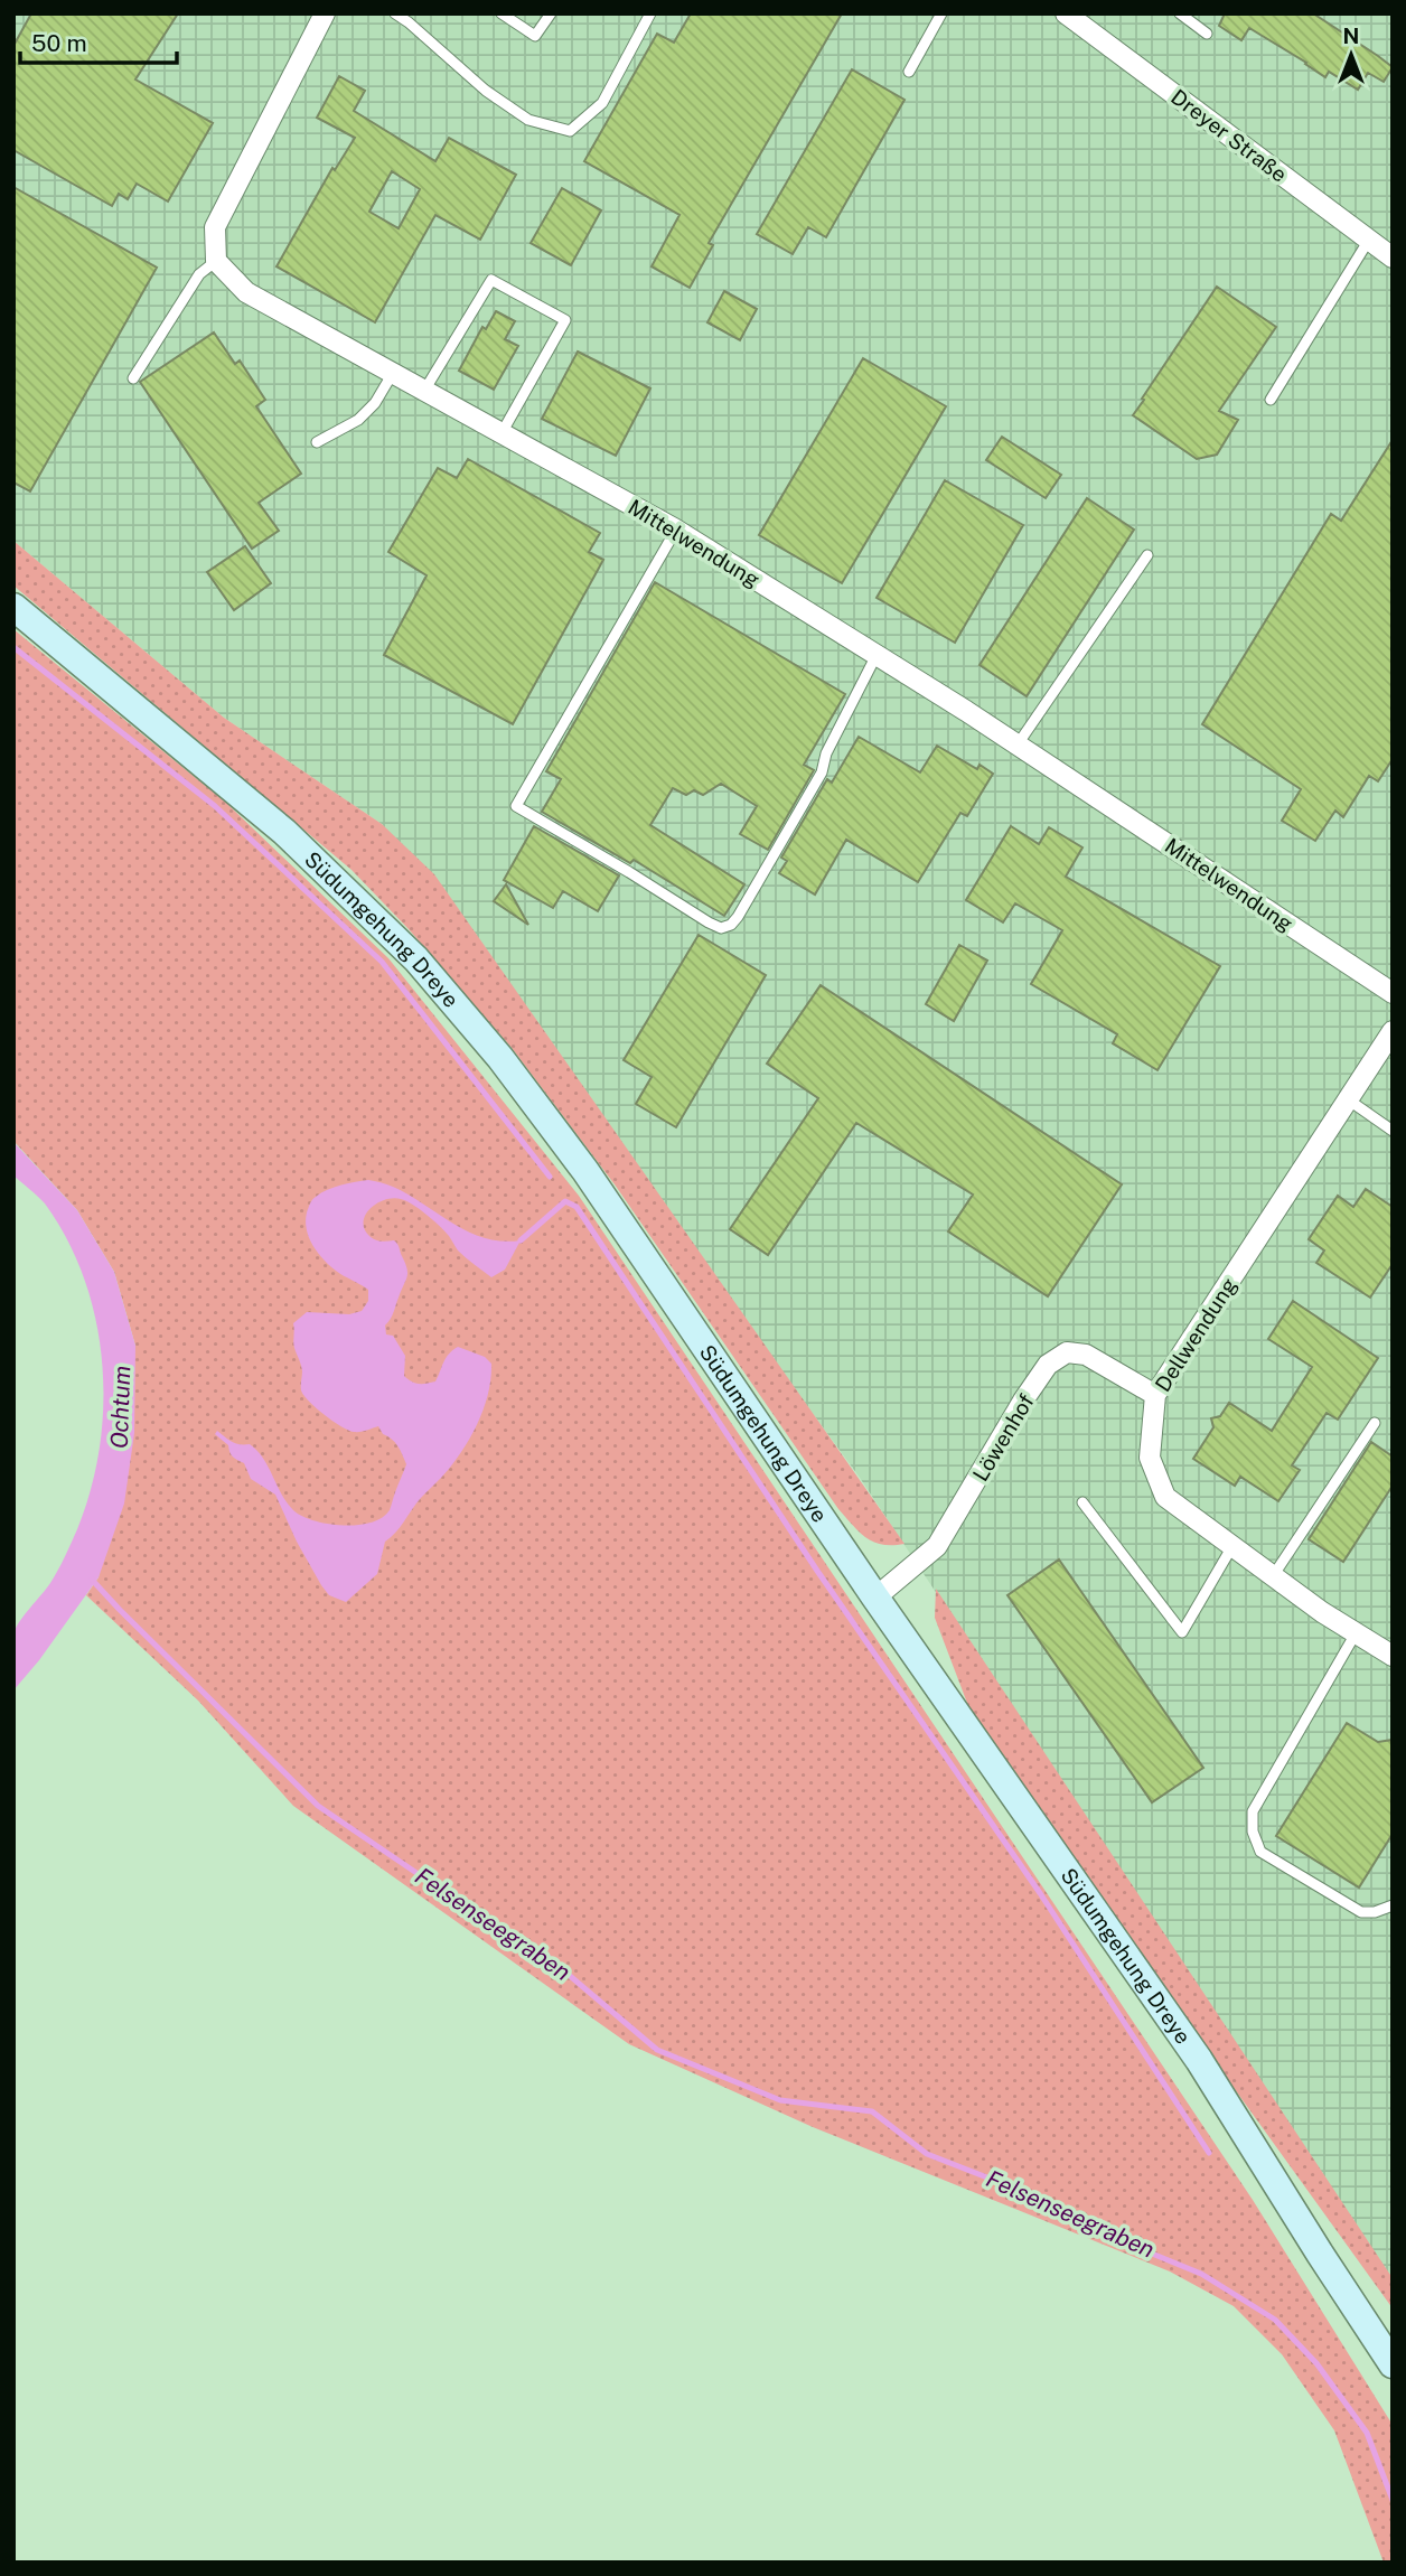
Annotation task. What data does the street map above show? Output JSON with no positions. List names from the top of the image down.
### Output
{
  "streets": {
    "main road": ["Südumgehung Dreye"],
    "street": [
      "Dreyer Straße",
      "Mittelwendung",
      "Dellwendung",
      "Löwenhof"
    ]
  },
  "crossings": [
    ["Südumgehung Dreye", "Löwenhof"],
    ["Dellwendung", "Löwenhof"]
  ],
  "water": ["Ochtum", "Felsenseegraben"],
  "scale_bar": "50 m",
  "north": "top"
}
